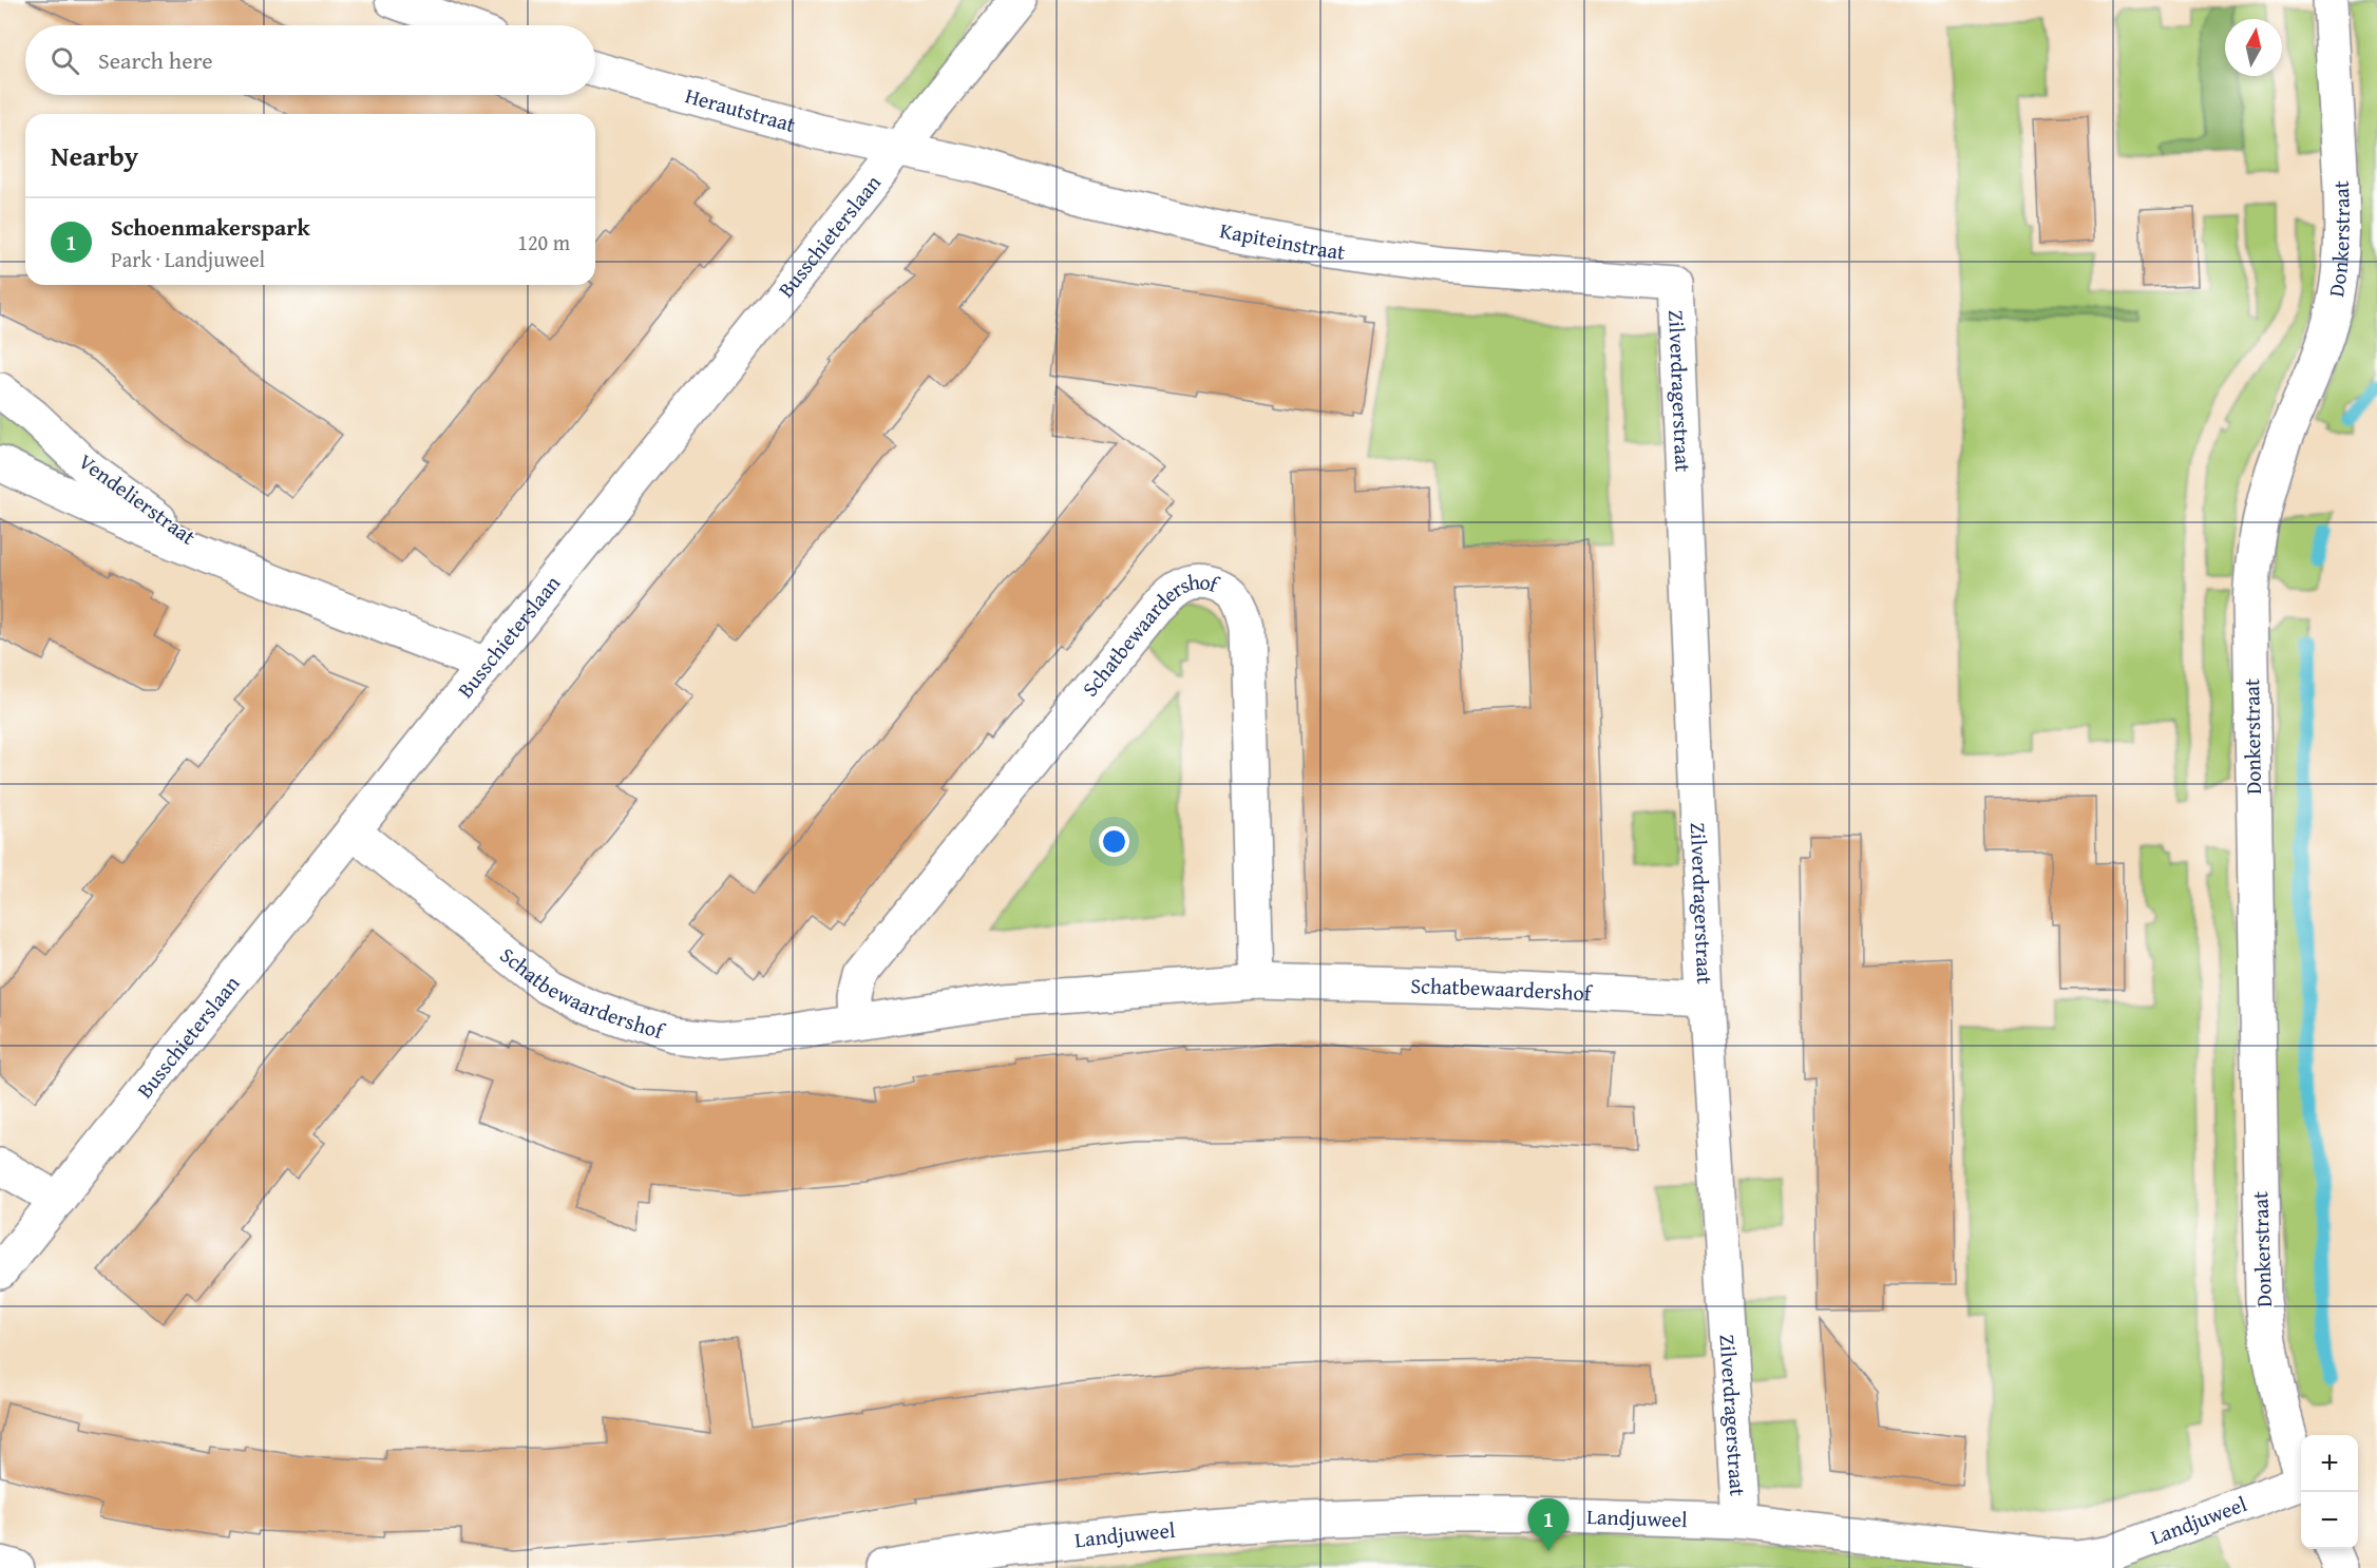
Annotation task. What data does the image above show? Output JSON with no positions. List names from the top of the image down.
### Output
{
  "streets": {
    "street": [
      "Herautstraat",
      "Busschieterslaan",
      "Donkerstraat",
      "Kapiteinstraat",
      "Zilverdragerstraat",
      "Vendelierstraat",
      "Schatbewaardershof",
      "Landjuweel"
    ]
  },
  "crossings": [
    ["Herautstraat", "Busschieterslaan"],
    ["Herautstraat", "Kapiteinstraat"],
    ["Busschieterslaan", "Kapiteinstraat"],
    ["Busschieterslaan", "Vendelierstraat"],
    ["Busschieterslaan", "Schatbewaardershof"],
    ["Kapiteinstraat", "Zilverdragerstraat"],
    ["Zilverdragerstraat", "Schatbewaardershof"],
    ["Zilverdragerstraat", "Landjuweel"]
  ],
  "north": "top",
  "page": {
    "search": "Search here",
    "heading": "Nearby",
    "list": [
      {
        "mark": "1",
        "name": "Schoenmakerspark",
        "note": "Park · Landjuweel",
        "value": "120 m"
      }
    ],
    "map_buttons": ["+", "−"],
    "pins": "1"
  }
}
